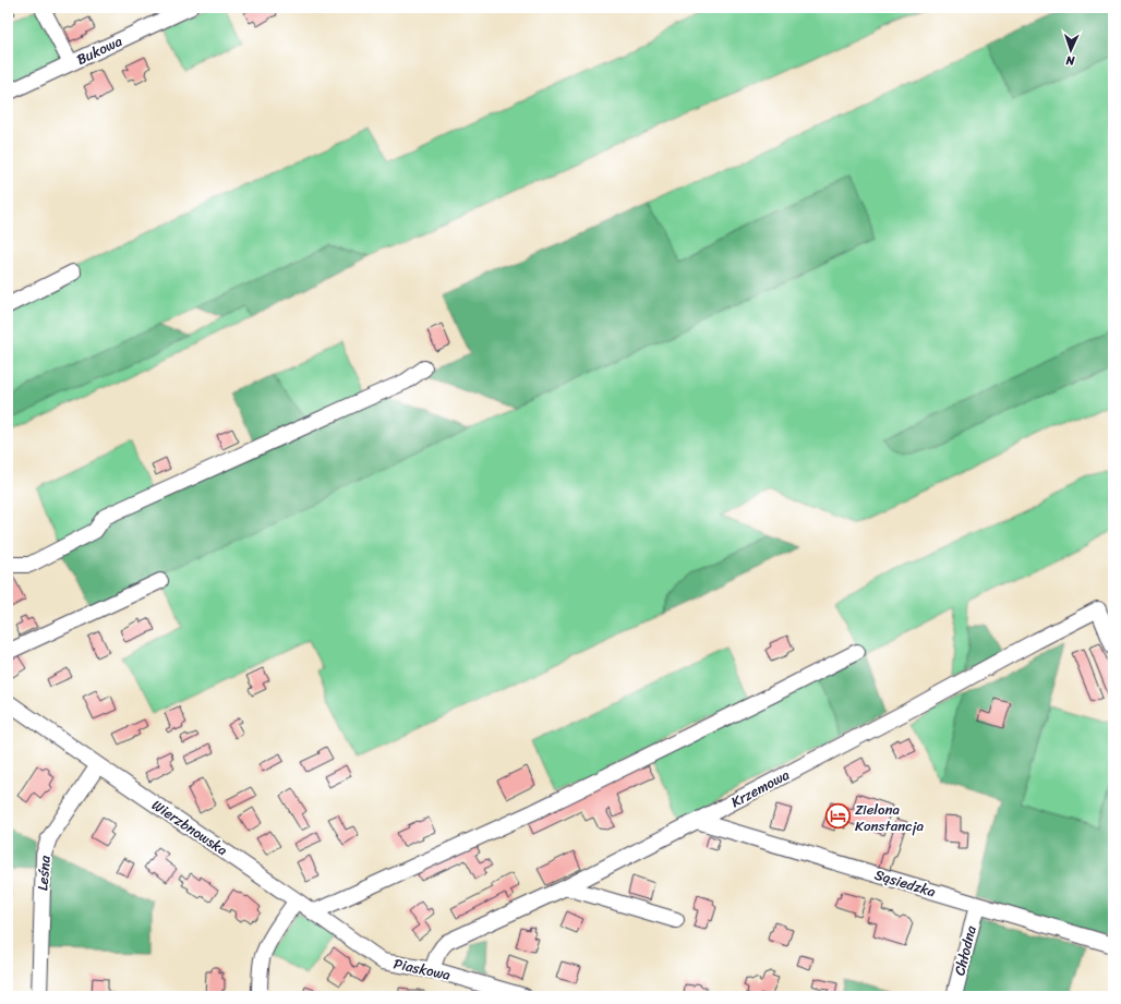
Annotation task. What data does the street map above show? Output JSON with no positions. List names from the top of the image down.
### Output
{
  "streets": {
    "street": [
      "Bukowa",
      "Krzemowa",
      "Wierzbnowska",
      "Leśna",
      "Sąsiedzka",
      "Chłodna",
      "Piaskowa"
    ]
  },
  "crossings": [
    ["Krzemowa", "Sąsiedzka"],
    ["Krzemowa", "Piaskowa"],
    ["Wierzbnowska", "Leśna"],
    ["Wierzbnowska", "Piaskowa"],
    ["Sąsiedzka", "Chłodna"]
  ],
  "places": {
    "hotel": ["Zielona Konstancja"]
  },
  "north": "bottom"
}
